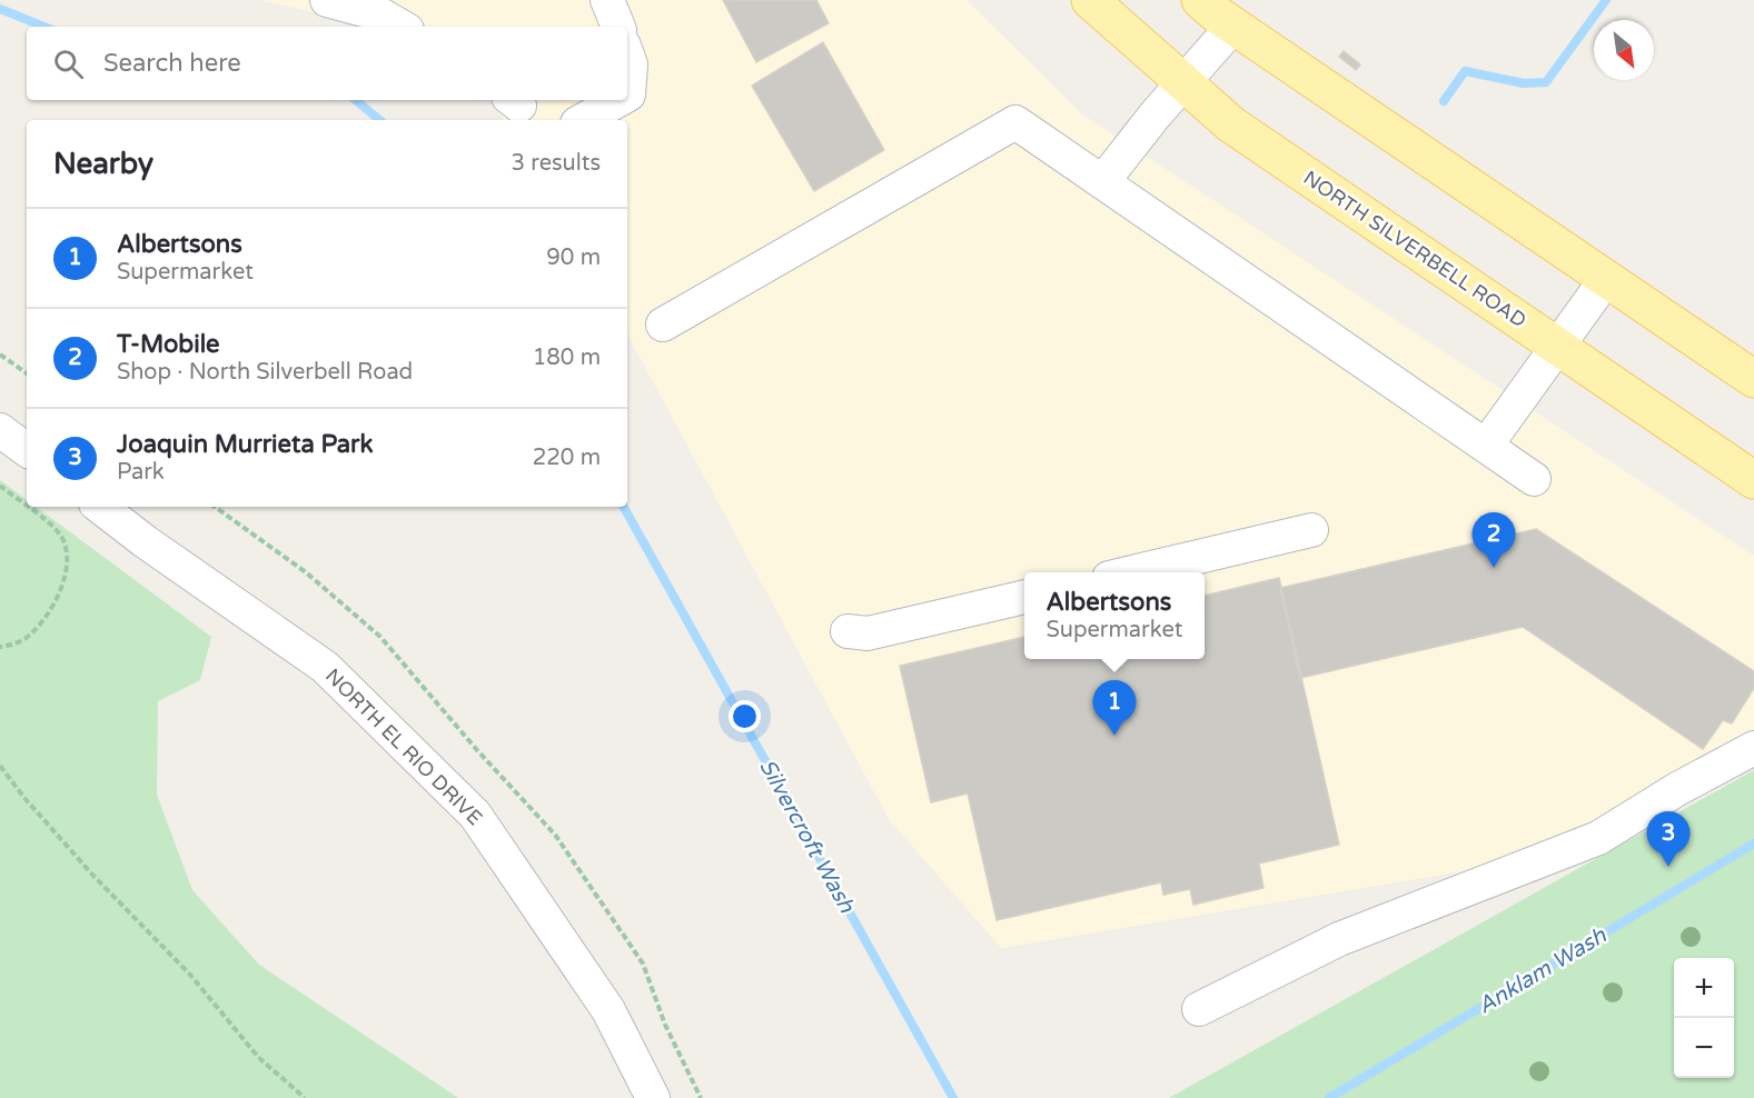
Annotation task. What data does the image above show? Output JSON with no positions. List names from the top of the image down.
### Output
{
  "streets": {
    "main road": ["NORTH SILVERBELL ROAD"],
    "street": ["NORTH EL RIO DRIVE"]
  },
  "water": ["Silvercroft Wash", "Anklam Wash"],
  "north": "bottom right",
  "page": {
    "search": "Search here",
    "heading": ["Nearby", "3 results"],
    "list": [
      {
        "mark": "1",
        "name": "Albertsons",
        "note": "Supermarket",
        "value": "90 m"
      },
      {
        "mark": "2",
        "name": "T-Mobile",
        "note": "Shop · North Silverbell Road",
        "value": "180 m"
      },
      {
        "mark": "3",
        "name": "Joaquin Murrieta Park",
        "note": "Park",
        "value": "220 m"
      }
    ],
    "pins": ["2", "1", "3"],
    "popup": ["Albertsons", "Supermarket"],
    "map_buttons": ["+", "−"]
  }
}
